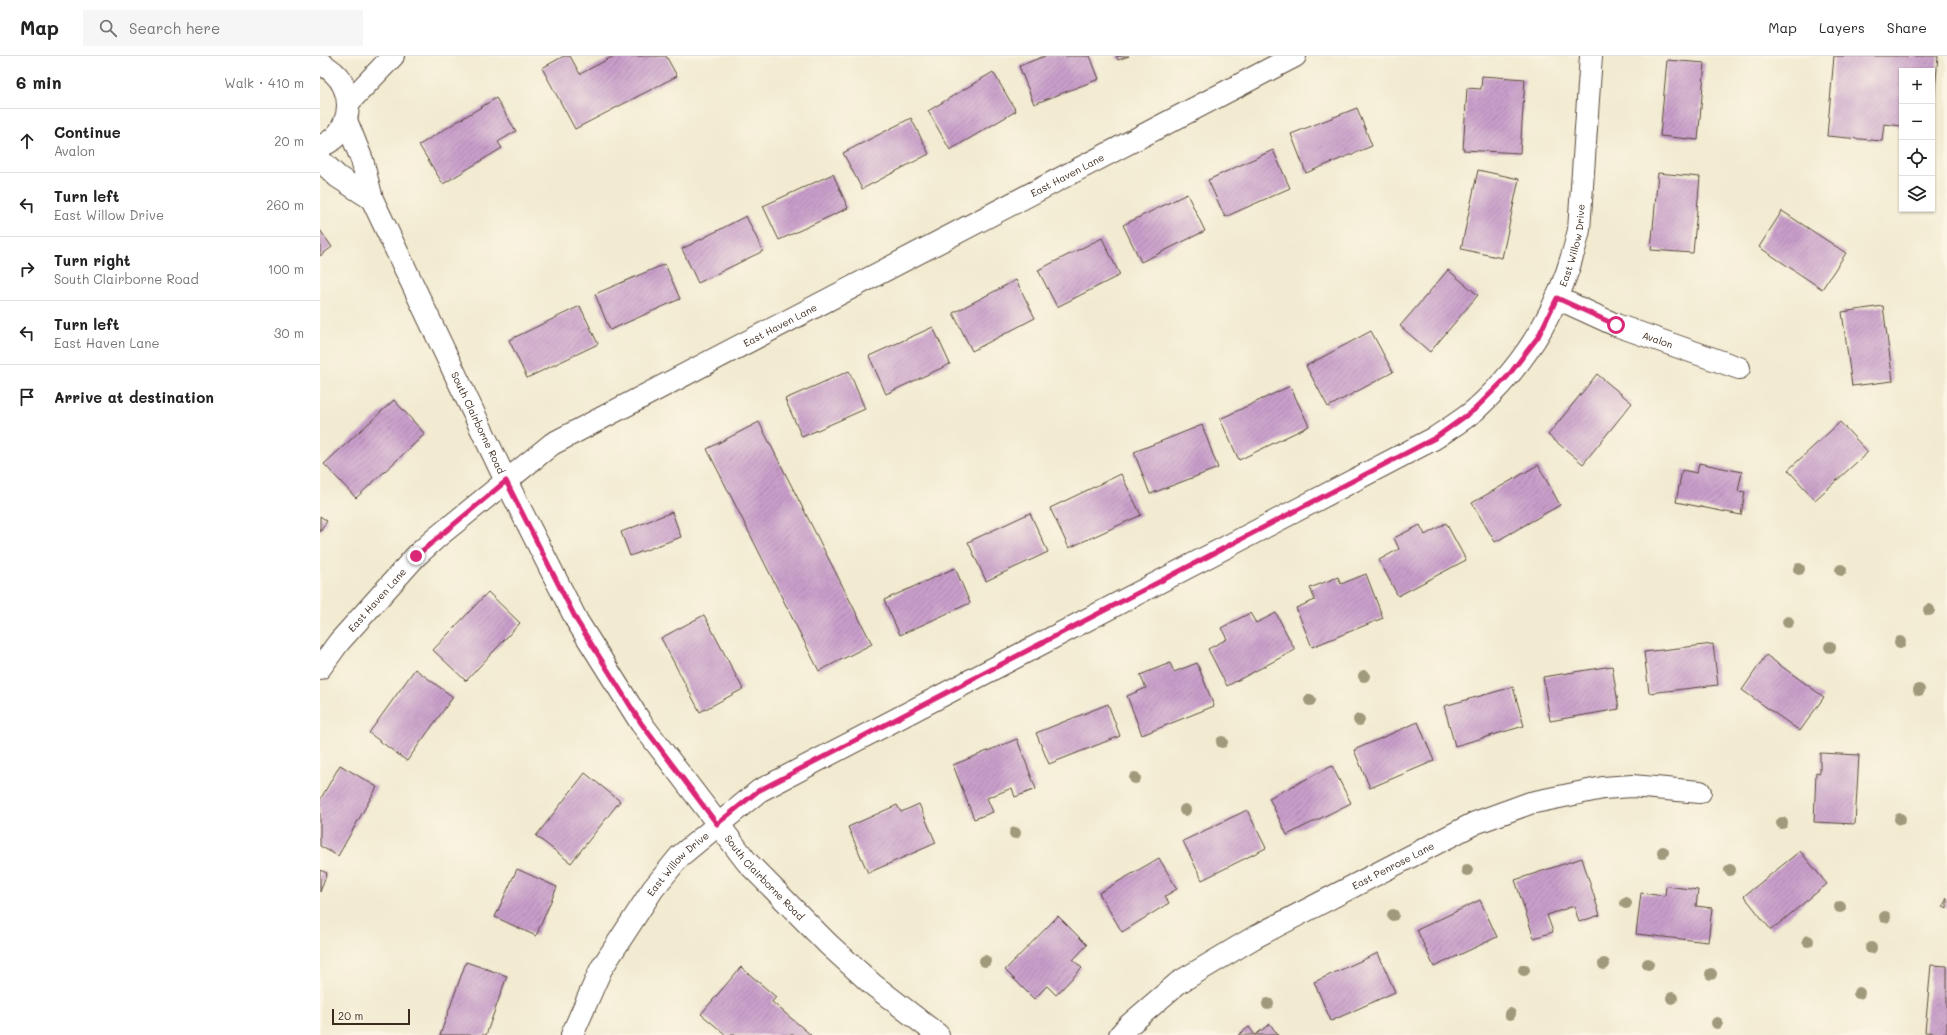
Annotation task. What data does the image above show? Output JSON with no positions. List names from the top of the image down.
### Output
{
  "streets": {
    "street": [
      "East Haven Lane",
      "East Willow Drive",
      "Avalon",
      "South Clairborne Road",
      "East Penrose Lane"
    ]
  },
  "crossings": [
    ["East Haven Lane", "South Clairborne Road"],
    ["East Willow Drive", "Avalon"],
    ["East Willow Drive", "South Clairborne Road"]
  ],
  "scale_bar": "20 m",
  "page": {
    "header": "Map",
    "search": "Search here",
    "nav": ["Map", "Layers", "Share"],
    "heading": ["6 min", "Walk · 410 m"],
    "map_buttons": ["+", "−"],
    "list": [
      ["Continue", "Avalon", "20 m"],
      ["Turn left", "East Willow Drive", "260 m"],
      ["Turn right", "South Clairborne Road", "100 m"],
      ["Turn left", "East Haven Lane", "30 m"],
      "Arrive at destination"
    ],
    "scale": "20 m"
  }
}
